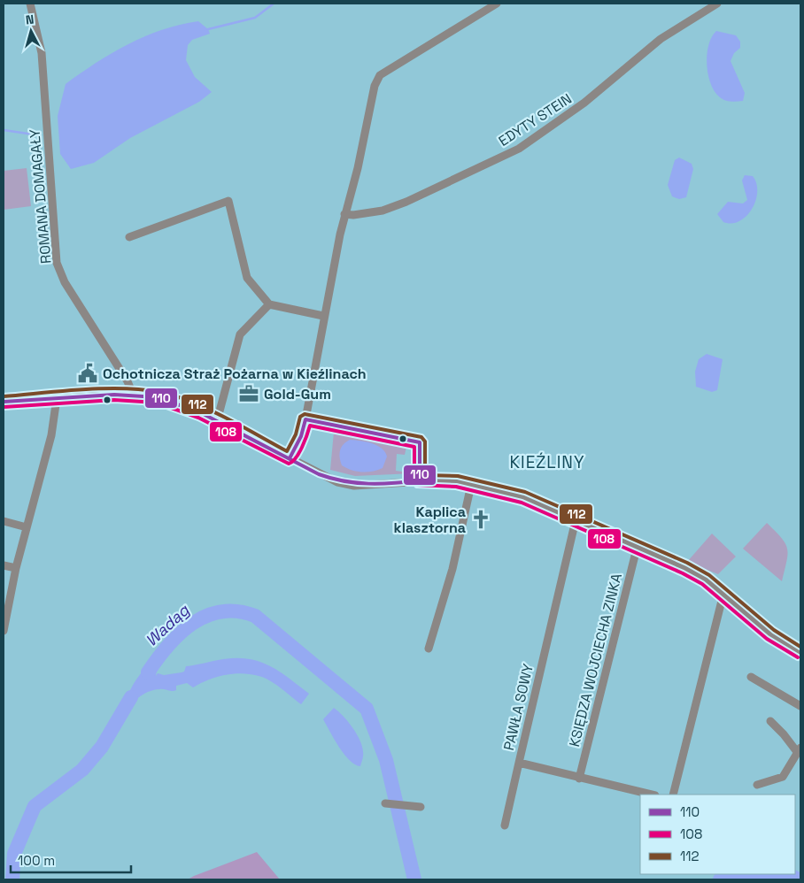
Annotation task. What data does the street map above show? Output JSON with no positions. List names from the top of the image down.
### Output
{
  "streets": {
    "street": [
      "EDYTY STEIN",
      "ROMANA DOMAGAŁY",
      "KSIĘDZA WOJCIECHA ZINKA",
      "PAWŁA SOWY"
    ]
  },
  "crossings": [
    ["KSIĘDZA WOJCIECHA ZINKA", "PAWŁA SOWY"]
  ],
  "districts": ["KIEŹLINY"],
  "water": ["Wadąg"],
  "places": {
    "public building": ["Ochotnicza Straż Pożarna w Kieźlinach"],
    "office": ["Gold-Gum"],
    "church": ["Kaplica klasztorna"]
  },
  "lines": ["transit line 112", "transit line 110", "transit line 108"],
  "legend": ["110", "108", "112"],
  "scale_bar": "100 m",
  "north": "top"
}
